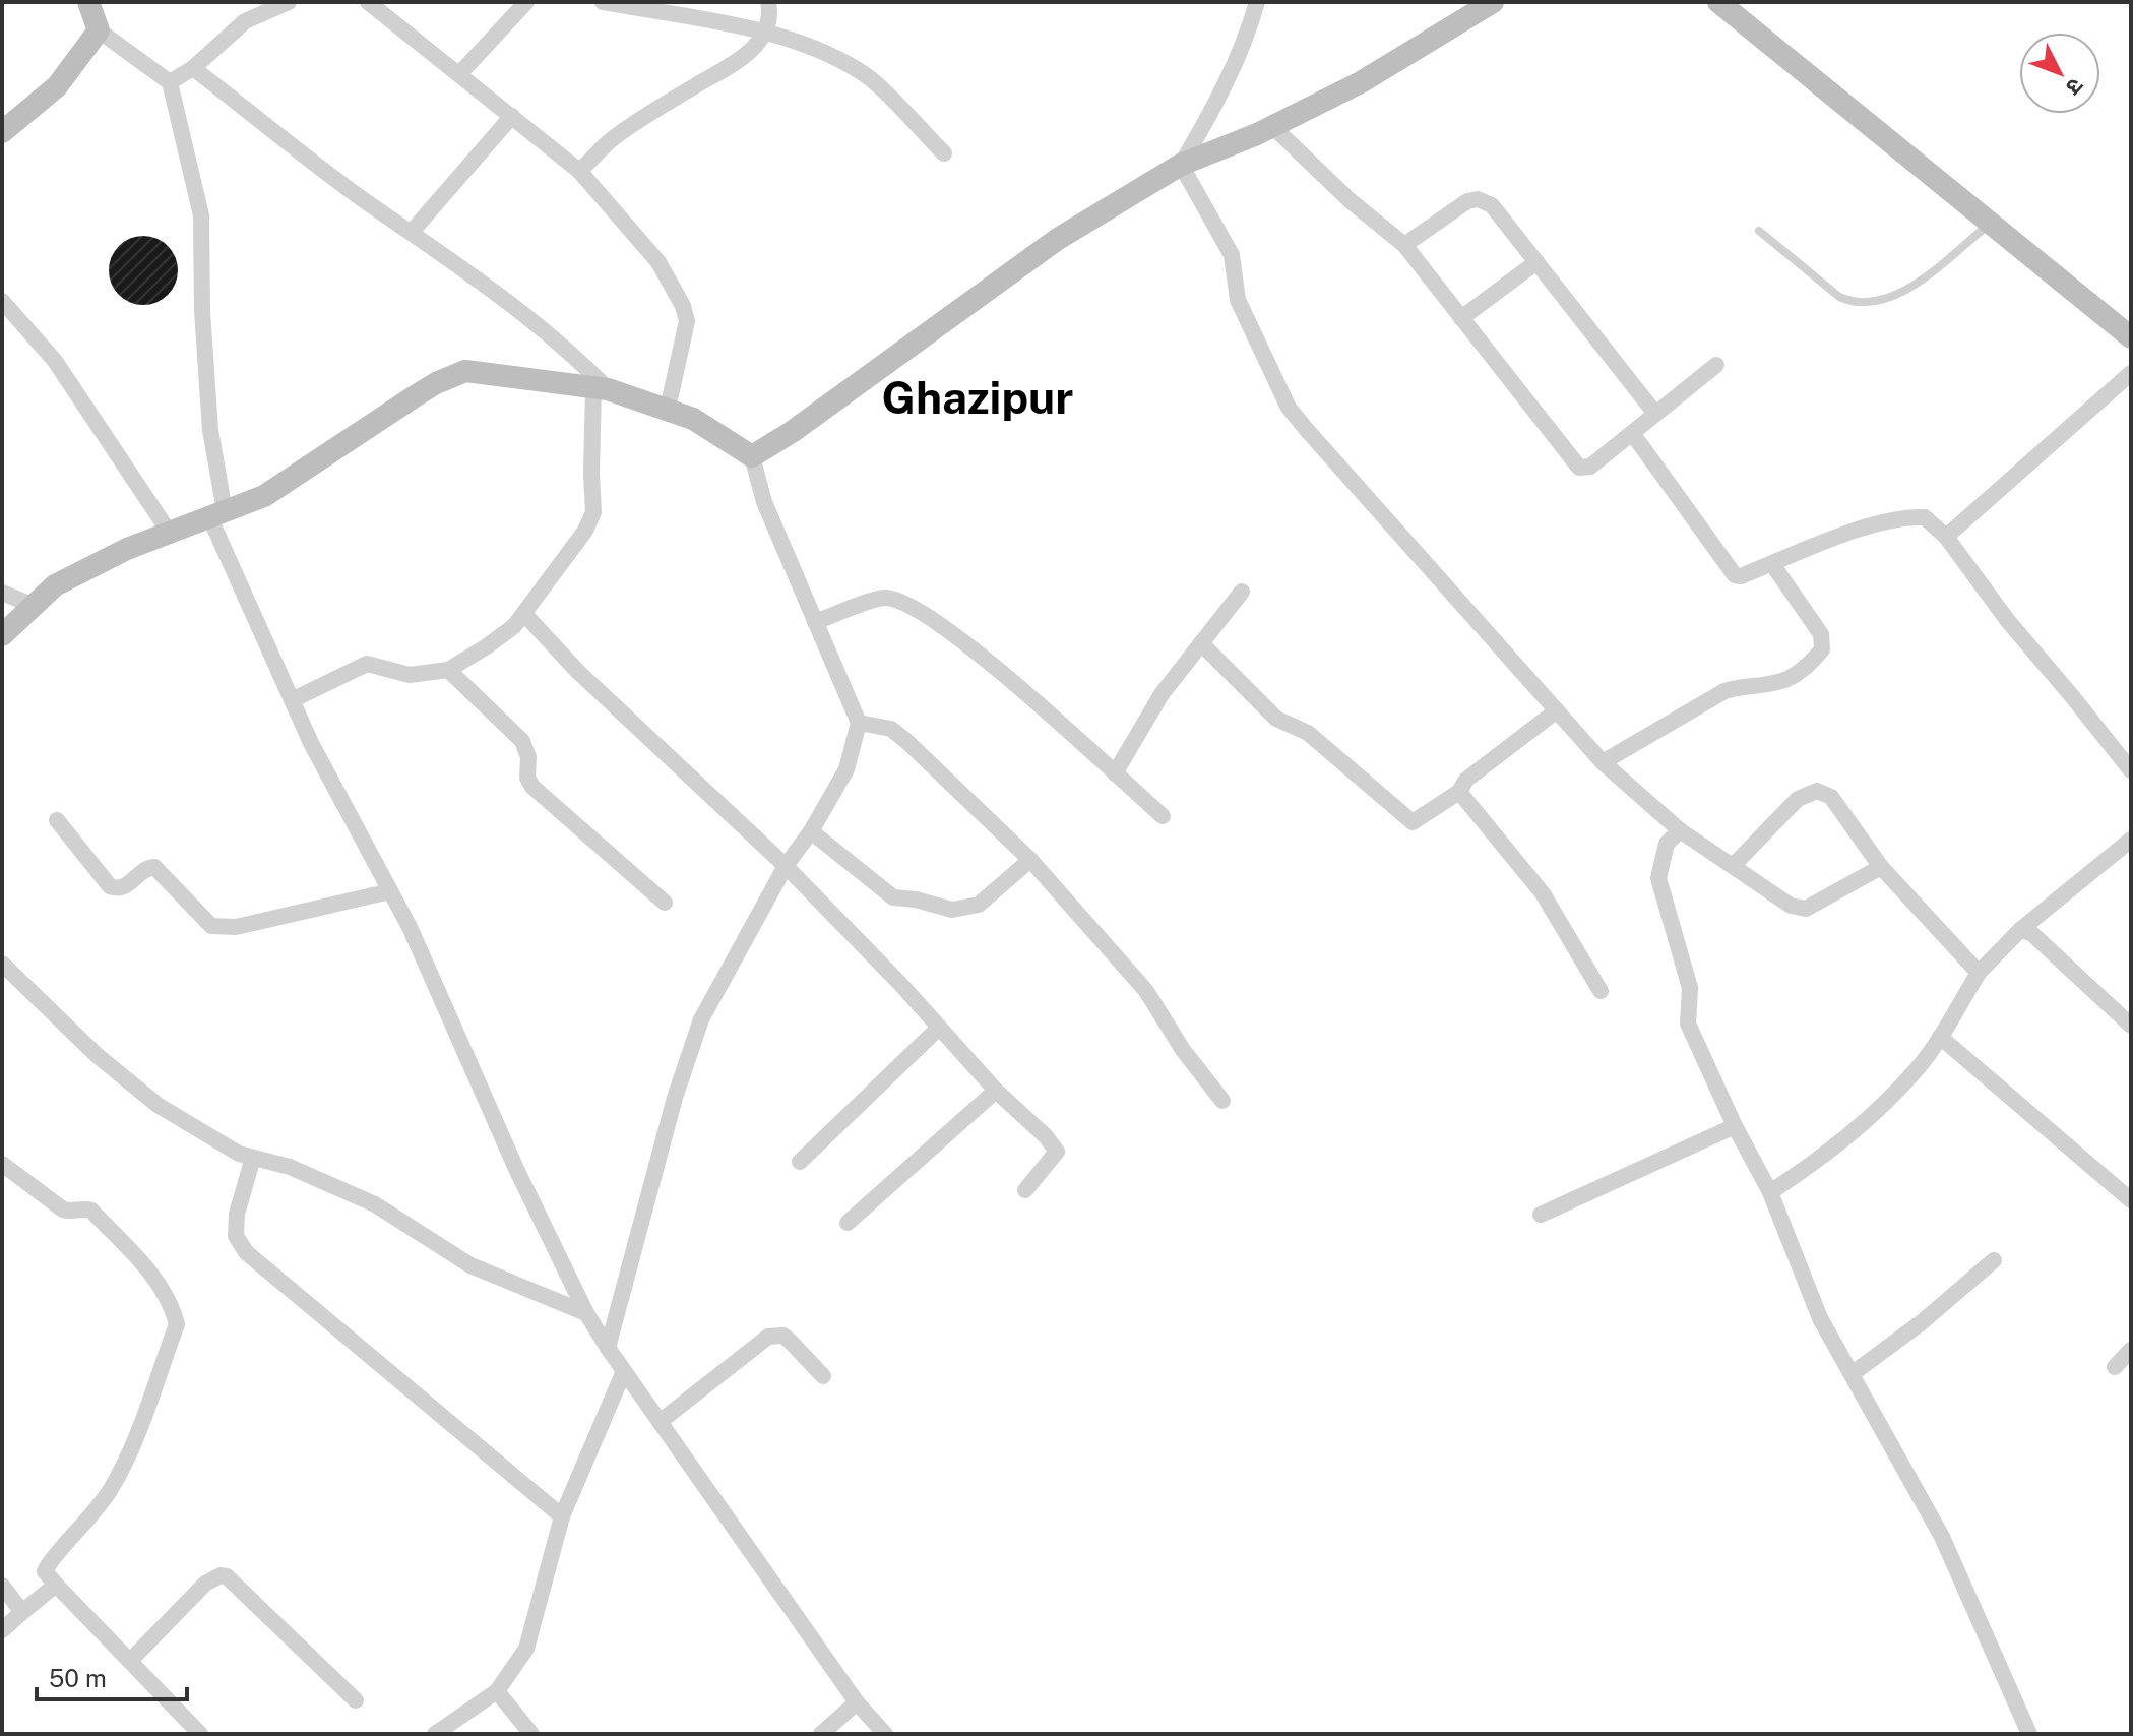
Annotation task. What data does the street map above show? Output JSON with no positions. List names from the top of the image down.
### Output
{
  "districts": ["Ghazipur"],
  "scale_bar": "50 m",
  "north": "bottom right"
}
